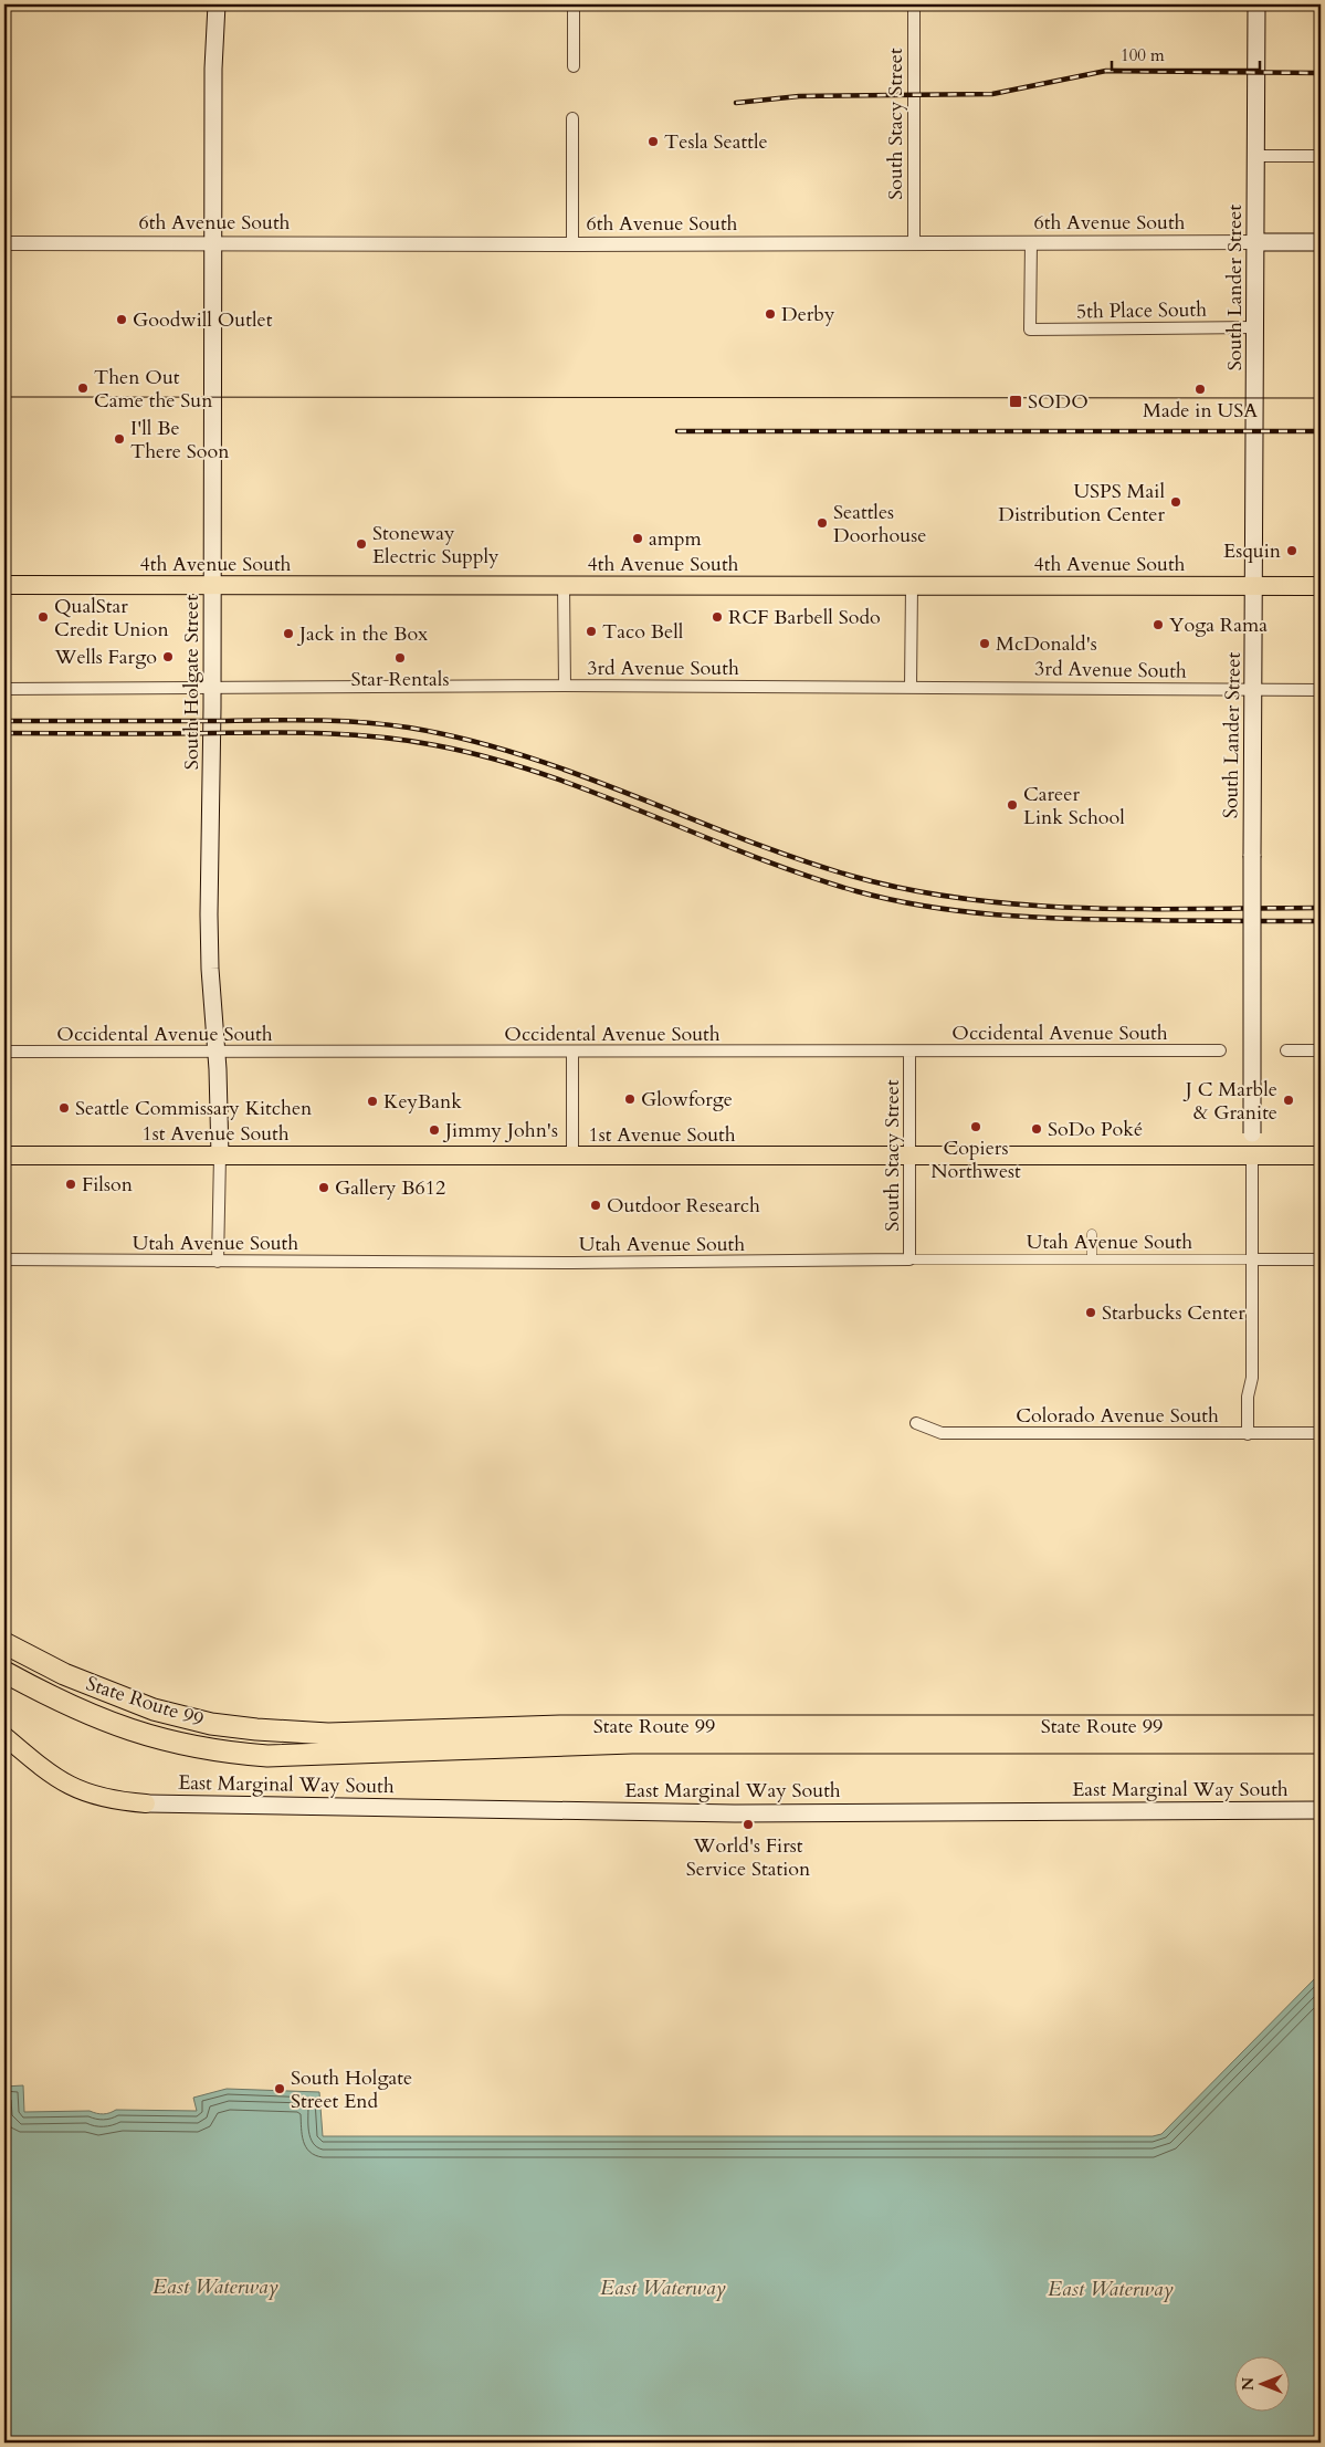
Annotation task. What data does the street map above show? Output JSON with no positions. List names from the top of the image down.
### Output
{
  "streets": {
    "highway": ["State Route 99"],
    "main road": [
      "6th Avenue South",
      "South Lander Street",
      "4th Avenue South",
      "South Holgate Street",
      "1st Avenue South",
      "East Marginal Way South"
    ],
    "street": [
      "South Stacy Street",
      "5th Place South",
      "3rd Avenue South",
      "Occidental Avenue South",
      "Utah Avenue South",
      "Colorado Avenue South"
    ]
  },
  "crossings": [
    ["South Stacy Street", "6th Avenue South"],
    ["South Stacy Street", "Occidental Avenue South"],
    ["South Stacy Street", "1st Avenue South"],
    ["South Stacy Street", "Utah Avenue South"],
    ["6th Avenue South", "South Lander Street"],
    ["6th Avenue South", "5th Place South"],
    ["6th Avenue South", "South Holgate Street"],
    ["South Lander Street", "5th Place South"],
    ["South Lander Street", "4th Avenue South"],
    ["South Lander Street", "3rd Avenue South"],
    ["South Lander Street", "1st Avenue South"],
    ["South Lander Street", "Utah Avenue South"],
    ["South Lander Street", "Colorado Avenue South"],
    ["4th Avenue South", "South Holgate Street"],
    ["3rd Avenue South", "South Holgate Street"],
    ["South Holgate Street", "Occidental Avenue South"],
    ["South Holgate Street", "1st Avenue South"],
    ["South Holgate Street", "Utah Avenue South"]
  ],
  "water": ["East Waterway"],
  "places": {
    "other": [
      "Tesla Seattle",
      "Derby",
      "Goodwill Outlet",
      "Then Out Came the Sun",
      "Made in USA",
      "I'll Be There Soon",
      "USPS Mail Distribution Center",
      "Seattles Doorhouse",
      "ampm",
      "Stoneway Electric Supply",
      "Esquin",
      "QualStar Credit Union",
      "RCF Barbell Sodo",
      "Yoga Rama",
      "Taco Bell",
      "Jack in the Box",
      "McDonald's",
      "Wells Fargo",
      "Star Rentals",
      "Career Link School",
      "Glowforge",
      "J C Marble & Granite",
      "KeyBank",
      "Seattle Commissary Kitchen",
      "Copiers Northwest",
      "SoDo Poké",
      "Jimmy John's",
      "Filson",
      "Gallery B612",
      "Outdoor Research",
      "Starbucks Center",
      "World's First Service Station",
      "South Holgate Street End"
    ],
    "transit": ["SODO"]
  },
  "scale_bar": "100 m",
  "north": "left"
}
